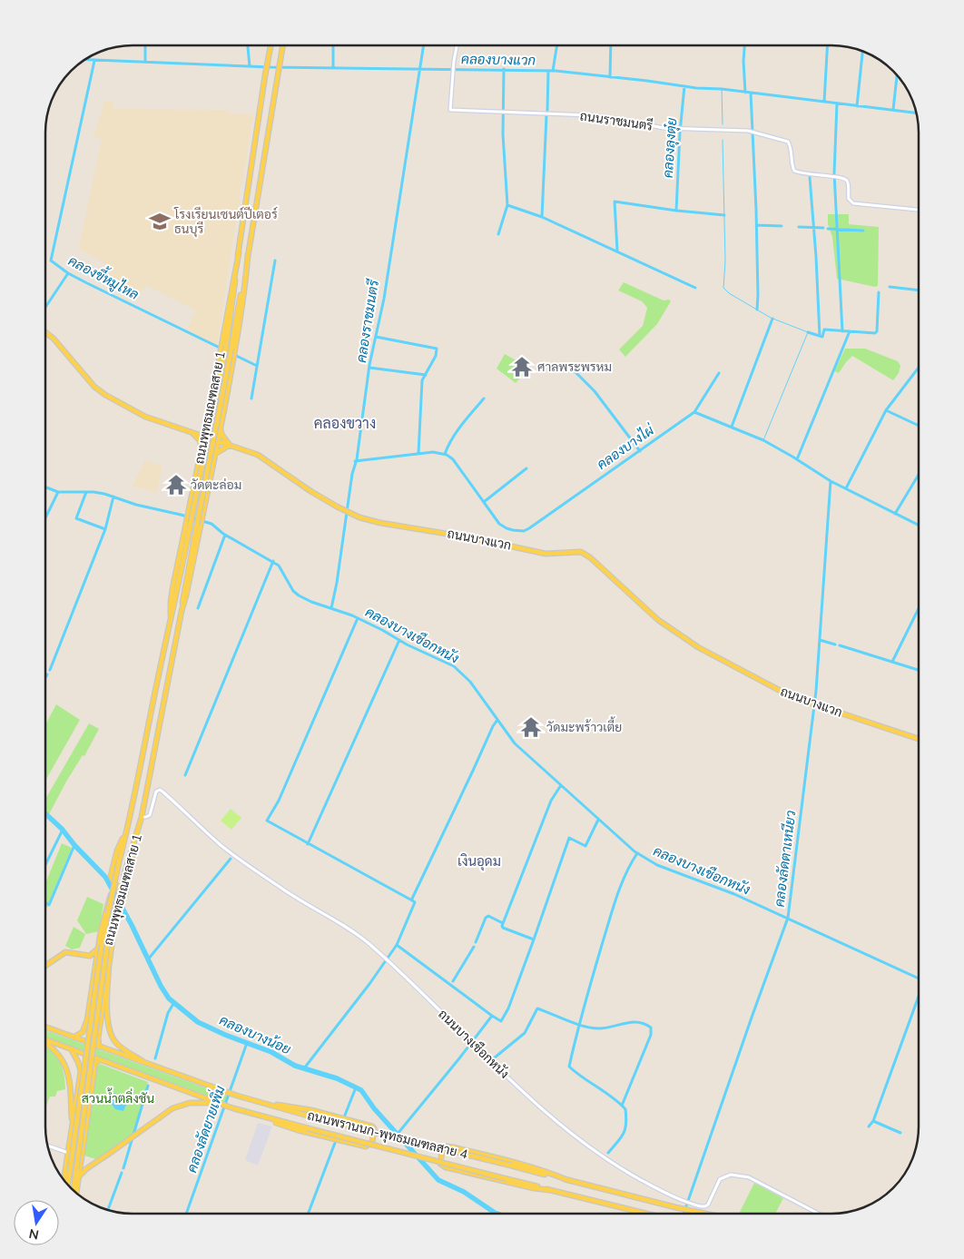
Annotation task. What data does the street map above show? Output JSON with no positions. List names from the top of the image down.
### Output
{
  "streets": {
    "main road": ["ถนนพุทธมณฑลสาย 1", "ถนนบางแวก", "ถนนพรานนก-พุทธมณฑลสาย 4"],
    "street": ["ถนนราชมนตรี", "ถนนบางเชือกหนัง"]
  },
  "crossings": [
    ["ถนนพุทธมณฑลสาย 1", "ถนนบางแวก"],
    ["ถนนพุทธมณฑลสาย 1", "ถนนบางเชือกหนัง"]
  ],
  "districts": ["คลองขวาง", "เงินอุดม"],
  "water": [
    "คลองบางแวก",
    "คลองลุงตุ๋ย",
    "คลองขี้หมูไหล",
    "คลองราชมนตรี",
    "คลองบางไผ่",
    "คลองบางเชือกหนัง",
    "คลองลัดตาเหนียว",
    "คลองบางน้อย",
    "คลองลัดยายเพิ่ม"
  ],
  "parks": ["สวนน้ำตลิ่งชัน"],
  "places": {
    "school or university": ["โรงเรียนเซนต์ปีเตอร์ ธนบุรี"],
    "temple": ["ศาลพระพรหม", "วัดตะล่อม", "วัดมะพร้าวเตี้ย"]
  },
  "north": "bottom"
}
